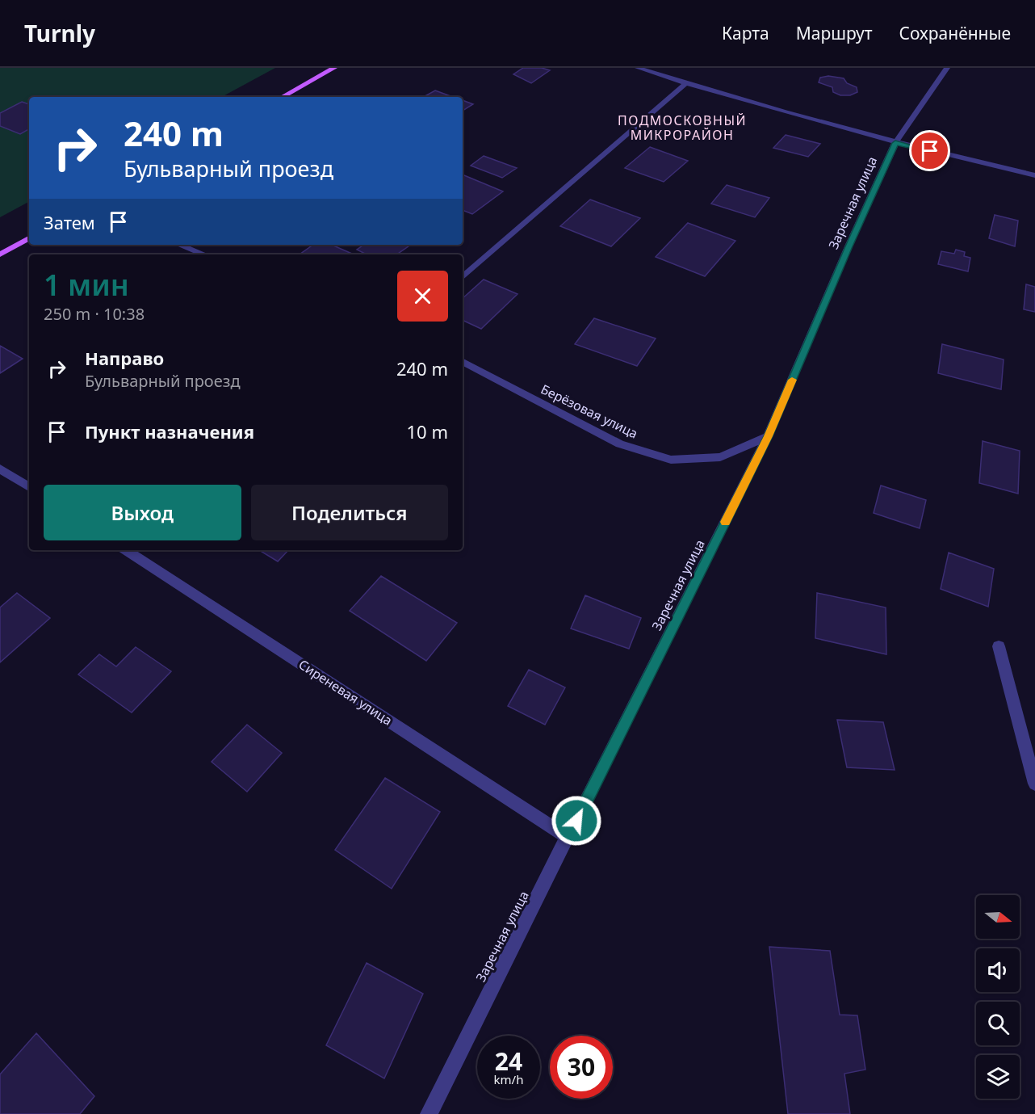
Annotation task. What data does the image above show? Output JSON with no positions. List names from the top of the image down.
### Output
{
  "streets": {
    "street": ["Заречная улица", "Берёзовая улица", "Сиреневая улица"]
  },
  "crossings": [
    ["Заречная улица", "Берёзовая улица"],
    ["Заречная улица", "Сиреневая улица"]
  ],
  "districts": ["ПОДМОСКОВНЫЙ МИКРОРАЙОН"],
  "north": "right",
  "page": {
    "header": "Turnly",
    "nav": ["Карта", "Маршрут", "Сохранённые"],
    "turn": ["240 m", "Бульварный проезд"],
    "then": "Затем",
    "heading": ["1 мин", "250 m · 10:38"],
    "list": [
      {
        "name": "Направо",
        "note": "Бульварный проезд",
        "value": "240 m"
      },
      {
        "name": "Пункт назначения",
        "value": "10 m"
      }
    ],
    "buttons": ["Выход", "Поделиться"],
    "speed": "24 km/h",
    "limit": "30"
  }
}
